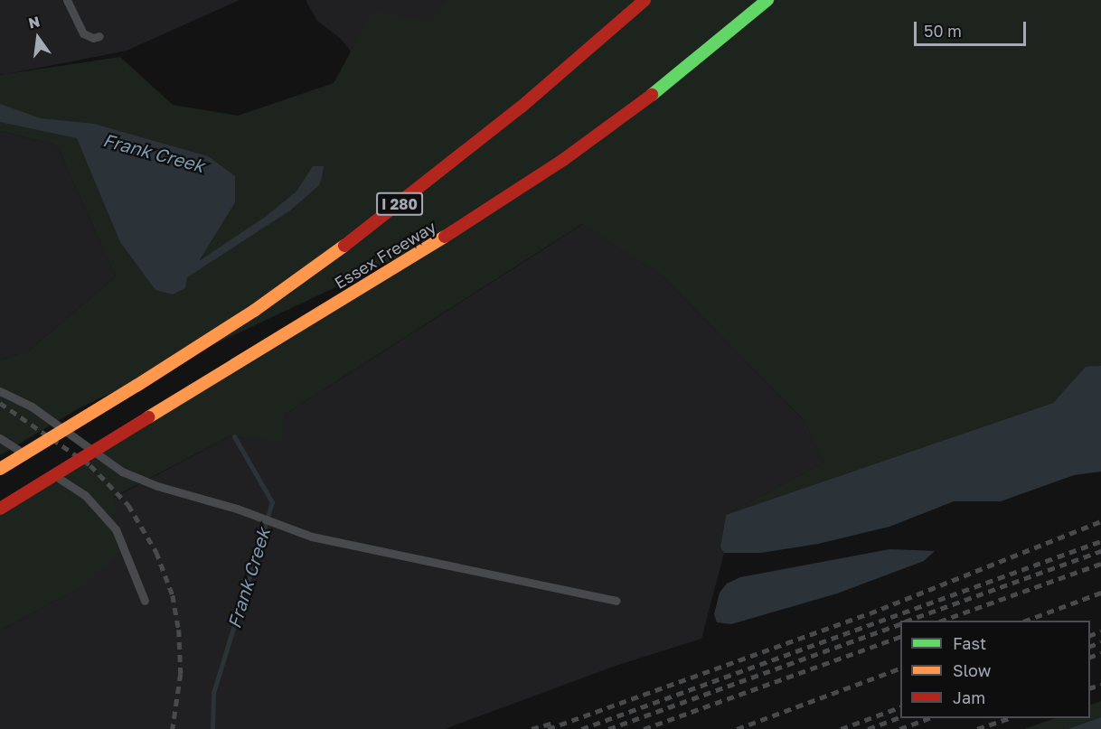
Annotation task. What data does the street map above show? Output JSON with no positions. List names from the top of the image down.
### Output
{
  "streets": {
    "highway": ["I 280", "Essex Freeway"]
  },
  "water": ["Frank Creek"],
  "legend": ["Fast", "Slow", "Jam"],
  "scale_bar": "50 m",
  "north": "top"
}
